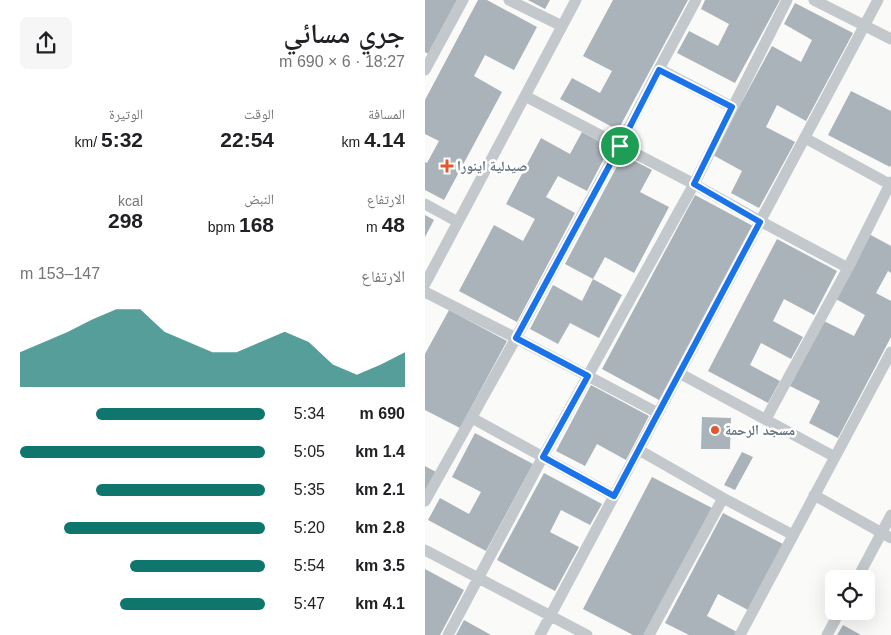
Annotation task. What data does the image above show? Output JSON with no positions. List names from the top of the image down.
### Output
{
  "places": {
    "health": ["صيدلية اينورا"],
    "other": ["مسجد الرحمة"]
  },
  "page": {
    "heading": ["جري مسائي", "18:27 · 6 × 690 m"],
    "stats": [
      ["المسافة", "4.14 km"],
      ["الوقت", "22:54"],
      ["الوتيرة", "5:32 /km"],
      ["الارتفاع", "48 m"],
      ["النبض", "168 bpm"],
      ["kcal", "298"]
    ],
    "chart": ["الارتفاع", "147–153 m"],
    "list": [
      {
        "name": "690 m",
        "note": "5:34"
      },
      {
        "name": "1.4 km",
        "note": "5:05"
      },
      {
        "name": "2.1 km",
        "note": "5:35"
      },
      {
        "name": "2.8 km",
        "note": "5:20"
      },
      {
        "name": "3.5 km",
        "note": "5:54"
      },
      {
        "name": "4.1 km",
        "note": "5:47"
      }
    ]
  }
}
